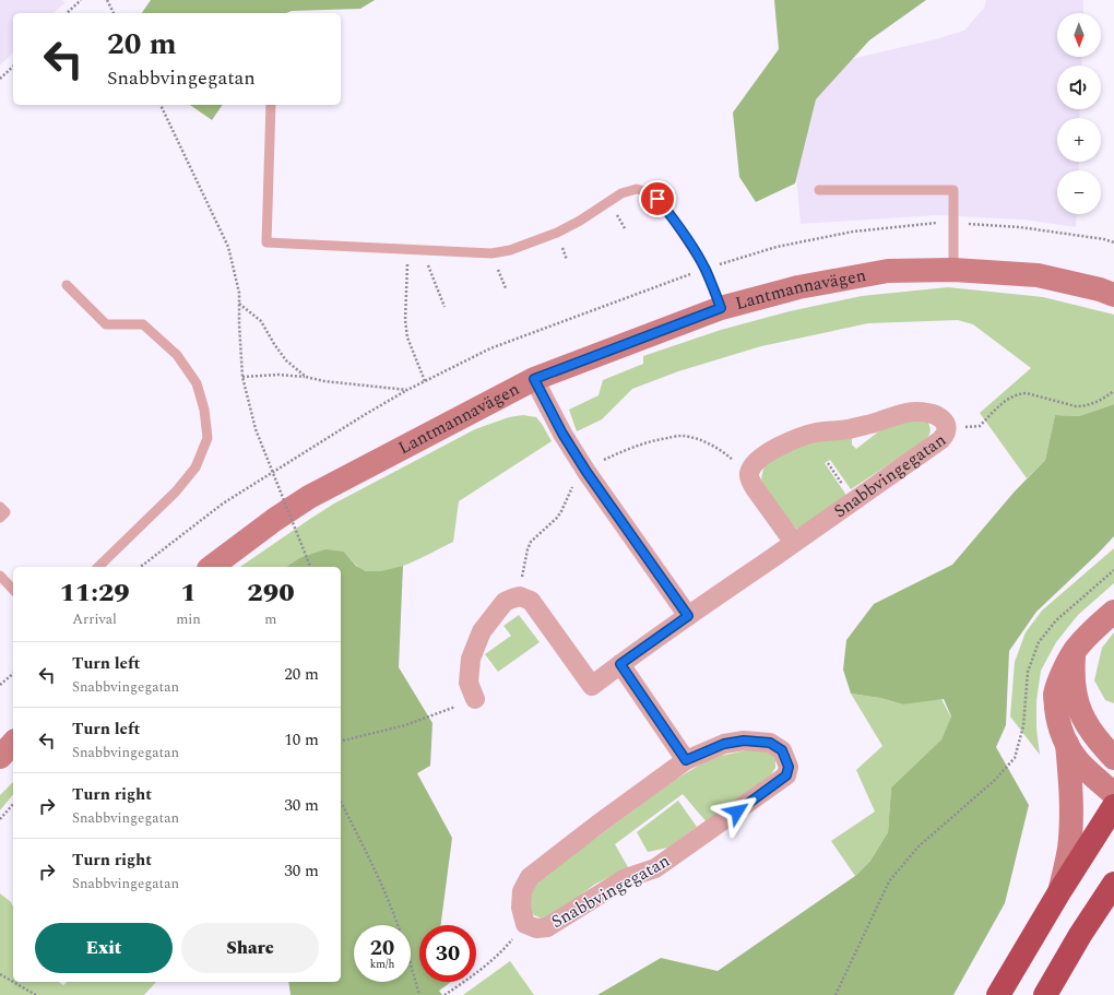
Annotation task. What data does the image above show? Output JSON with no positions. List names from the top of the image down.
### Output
{
  "streets": {
    "street": ["Lantmannavägen", "Snabbvingegatan"]
  },
  "north": "bottom",
  "page": {
    "map_buttons": ["+", "−"],
    "turn": ["20 m", "Snabbvingegatan"],
    "eta": [
      "11:29",
      "Arrival",
      "1",
      "min",
      "290",
      "m"
    ],
    "list": [
      {
        "name": "Turn left",
        "note": "Snabbvingegatan",
        "value": "20 m"
      },
      {
        "name": "Turn left",
        "note": "Snabbvingegatan",
        "value": "10 m"
      },
      {
        "name": "Turn right",
        "note": "Snabbvingegatan",
        "value": "30 m"
      },
      {
        "name": "Turn right",
        "note": "Snabbvingegatan",
        "value": "30 m"
      }
    ],
    "buttons": ["Exit", "Share"],
    "speed": "20 km/h",
    "limit": "30"
  }
}
